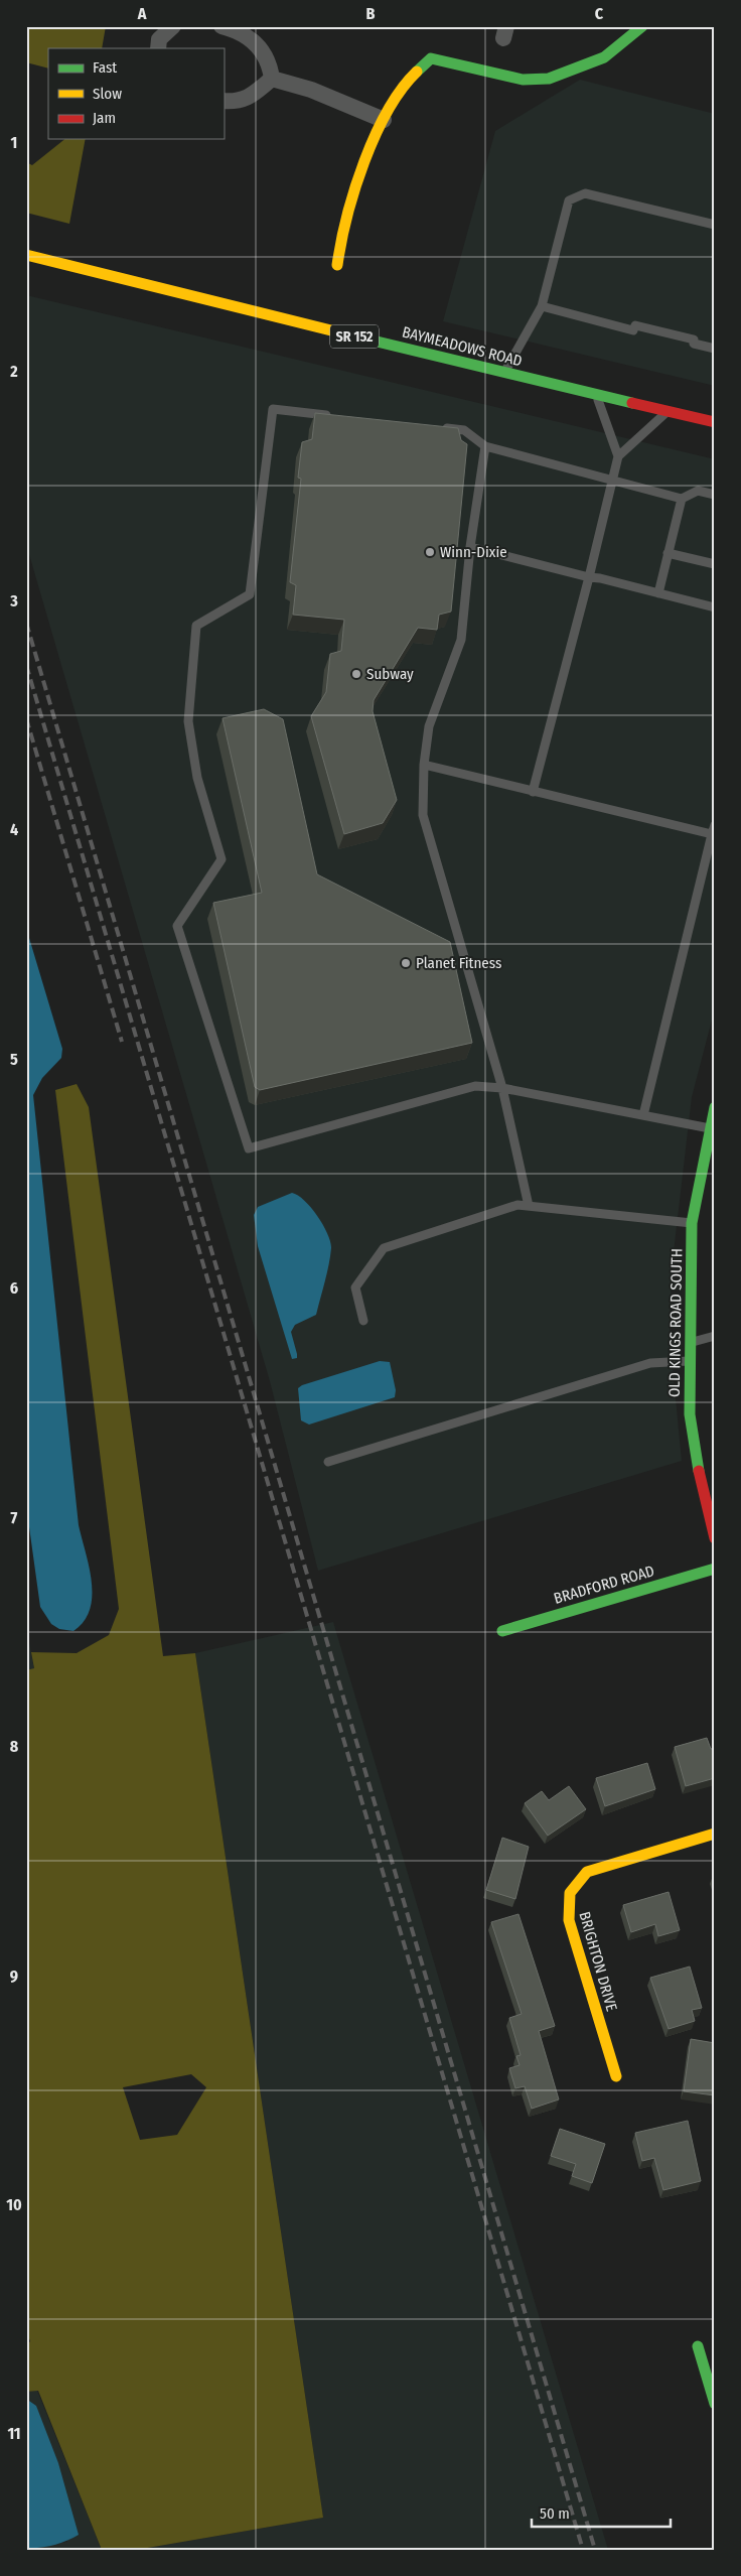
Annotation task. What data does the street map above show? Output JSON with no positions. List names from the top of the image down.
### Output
{
  "streets": {
    "street": [
      "SR 152",
      "BAYMEADOWS ROAD",
      "OLD KINGS ROAD SOUTH",
      "BRADFORD ROAD",
      "BRIGHTON DRIVE"
    ]
  },
  "places": ["Winn-Dixie", "Subway", "Planet Fitness"],
  "legend": ["Fast", "Slow", "Jam"],
  "scale_bar": "50 m",
  "grid": {
    "columns": ["A", "B", "C"],
    "rows": [
      "1",
      "2",
      "3",
      "4",
      "5",
      "6",
      "7",
      "8",
      "9",
      "10",
      "11"
    ]
  }
}
